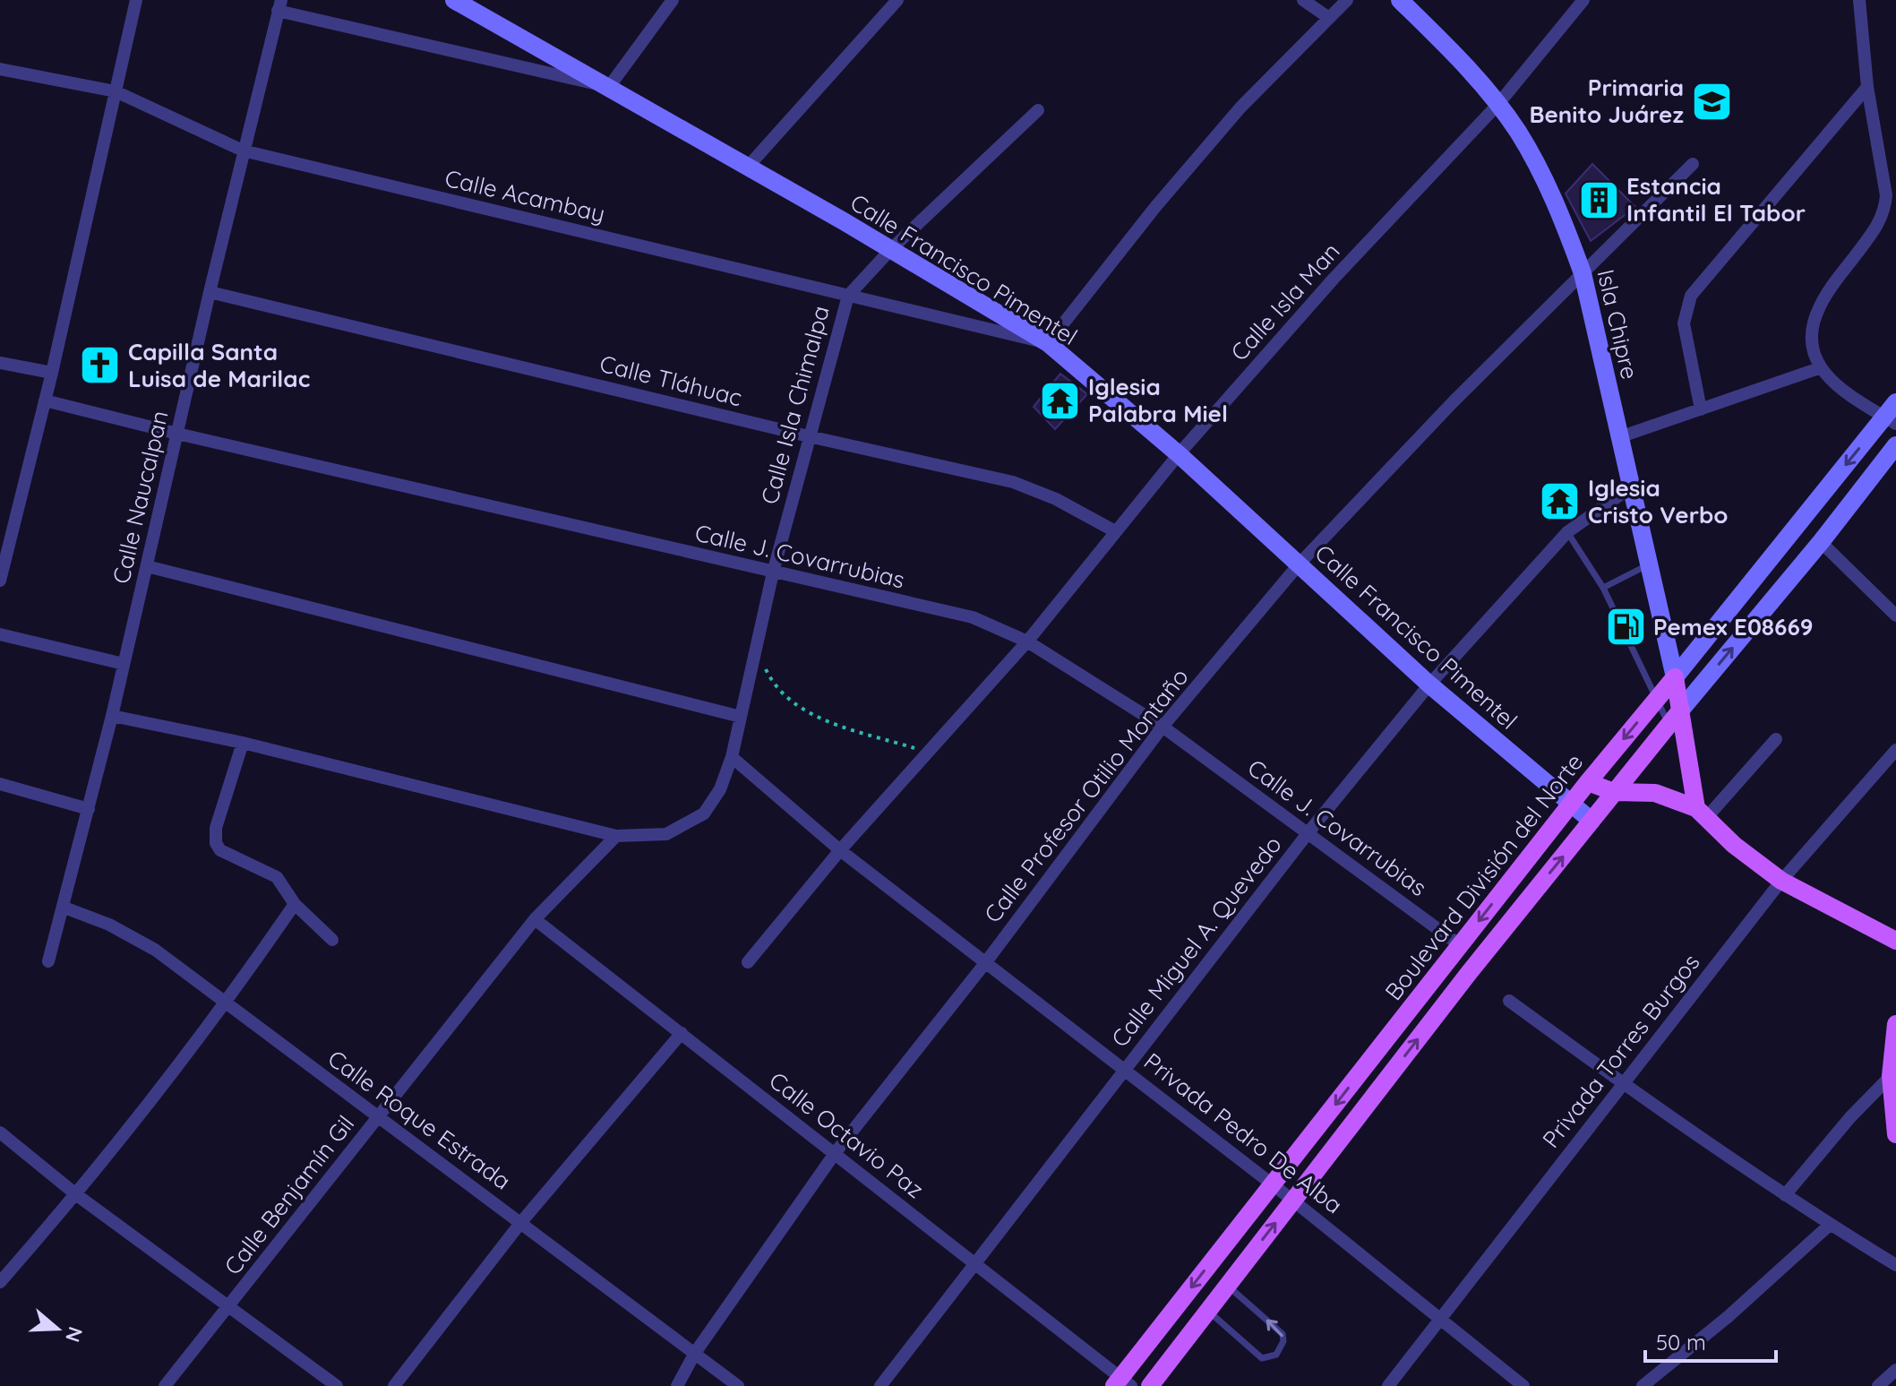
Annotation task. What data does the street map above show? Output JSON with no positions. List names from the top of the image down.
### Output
{
  "streets": {
    "main road": ["Calle Francisco Pimentel", "Isla Chipre", "Boulevard División del Norte"],
    "street": [
      "Calle Acambay",
      "Calle Isla Man",
      "Calle Tláhuac",
      "Calle Isla Chimalpa",
      "Calle Naucalpan",
      "Calle J. Covarrubias",
      "Calle Profesor Otilio Montaño",
      "Calle Miguel A. Quevedo",
      "Privada Torres Burgos",
      "Calle Roque Estrada",
      "Privada Pedro De Alba",
      "Calle Octavio Paz",
      "Calle Benjamín Gil"
    ]
  },
  "crossings": [
    ["Calle Acambay", "Calle Francisco Pimentel"],
    ["Calle Acambay", "Calle Isla Chimalpa"],
    ["Calle Acambay", "Calle Naucalpan"],
    ["Calle Francisco Pimentel", "Calle Isla Man"],
    ["Calle Francisco Pimentel", "Calle Isla Chimalpa"],
    ["Calle Francisco Pimentel", "Calle Profesor Otilio Montaño"],
    ["Calle Francisco Pimentel", "Boulevard División del Norte"],
    ["Calle Francisco Pimentel", "Calle Miguel A. Quevedo"],
    ["Calle Isla Man", "Isla Chipre"],
    ["Calle Isla Man", "Calle Tláhuac"],
    ["Calle Isla Man", "Calle J. Covarrubias"],
    ["Calle Isla Man", "Privada Pedro De Alba"],
    ["Isla Chipre", "Calle Profesor Otilio Montaño"],
    ["Isla Chipre", "Boulevard División del Norte"],
    ["Isla Chipre", "Calle Miguel A. Quevedo"],
    ["Calle Tláhuac", "Calle Isla Chimalpa"],
    ["Calle Tláhuac", "Calle Naucalpan"],
    ["Calle Isla Chimalpa", "Calle Naucalpan"],
    ["Calle Isla Chimalpa", "Calle J. Covarrubias"],
    ["Calle Isla Chimalpa", "Privada Pedro De Alba"],
    ["Calle Isla Chimalpa", "Calle Benjamín Gil"],
    ["Calle Naucalpan", "Calle J. Covarrubias"],
    ["Calle Naucalpan", "Calle Roque Estrada"],
    ["Calle J. Covarrubias", "Calle Profesor Otilio Montaño"],
    ["Calle J. Covarrubias", "Boulevard División del Norte"],
    ["Calle J. Covarrubias", "Calle Miguel A. Quevedo"],
    ["Calle Profesor Otilio Montaño", "Calle Roque Estrada"],
    ["Calle Profesor Otilio Montaño", "Privada Pedro De Alba"],
    ["Calle Profesor Otilio Montaño", "Calle Octavio Paz"],
    ["Boulevard División del Norte", "Privada Pedro De Alba"],
    ["Boulevard División del Norte", "Calle Octavio Paz"],
    ["Calle Miguel A. Quevedo", "Privada Pedro De Alba"],
    ["Calle Miguel A. Quevedo", "Calle Octavio Paz"],
    ["Privada Torres Burgos", "Privada Pedro De Alba"],
    ["Calle Roque Estrada", "Calle Benjamín Gil"],
    ["Calle Octavio Paz", "Calle Benjamín Gil"]
  ],
  "places": {
    "school or university": ["Primaria Benito Juárez"],
    "building": ["Estancia Infantil El Tabor"],
    "church": ["Capilla Santa Luisa de Marilac"],
    "temple": ["Iglesia Palabra Miel", "Iglesia Cristo Verbo"],
    "fuel station": ["Pemex E08669"]
  },
  "scale_bar": "50 m",
  "north": "right"
}
